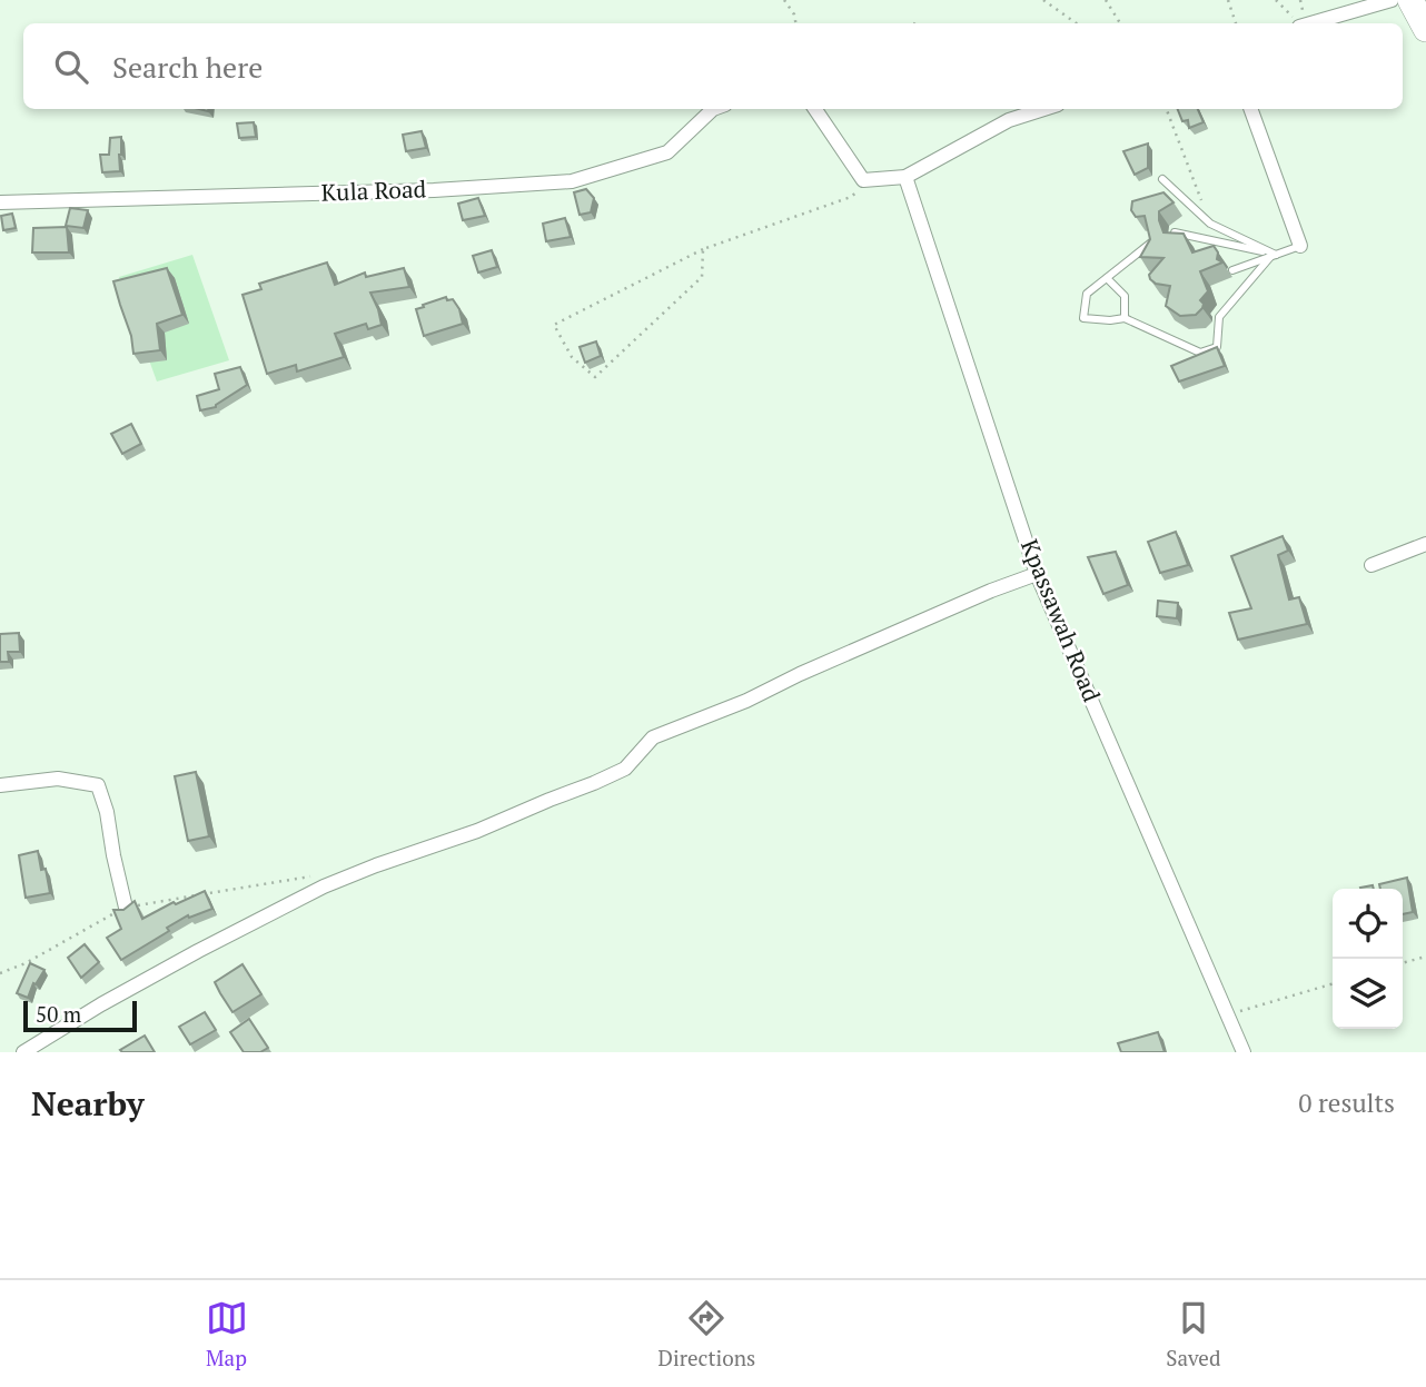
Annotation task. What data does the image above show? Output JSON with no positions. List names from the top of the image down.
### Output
{
  "streets": {
    "street": ["Kula Road", "Kpassawah Road"]
  },
  "scale_bar": "50 m",
  "page": {
    "search": "Search here",
    "scale": "50 m",
    "heading": ["Nearby", "0 results"],
    "nav": ["Map", "Directions", "Saved"]
  }
}
